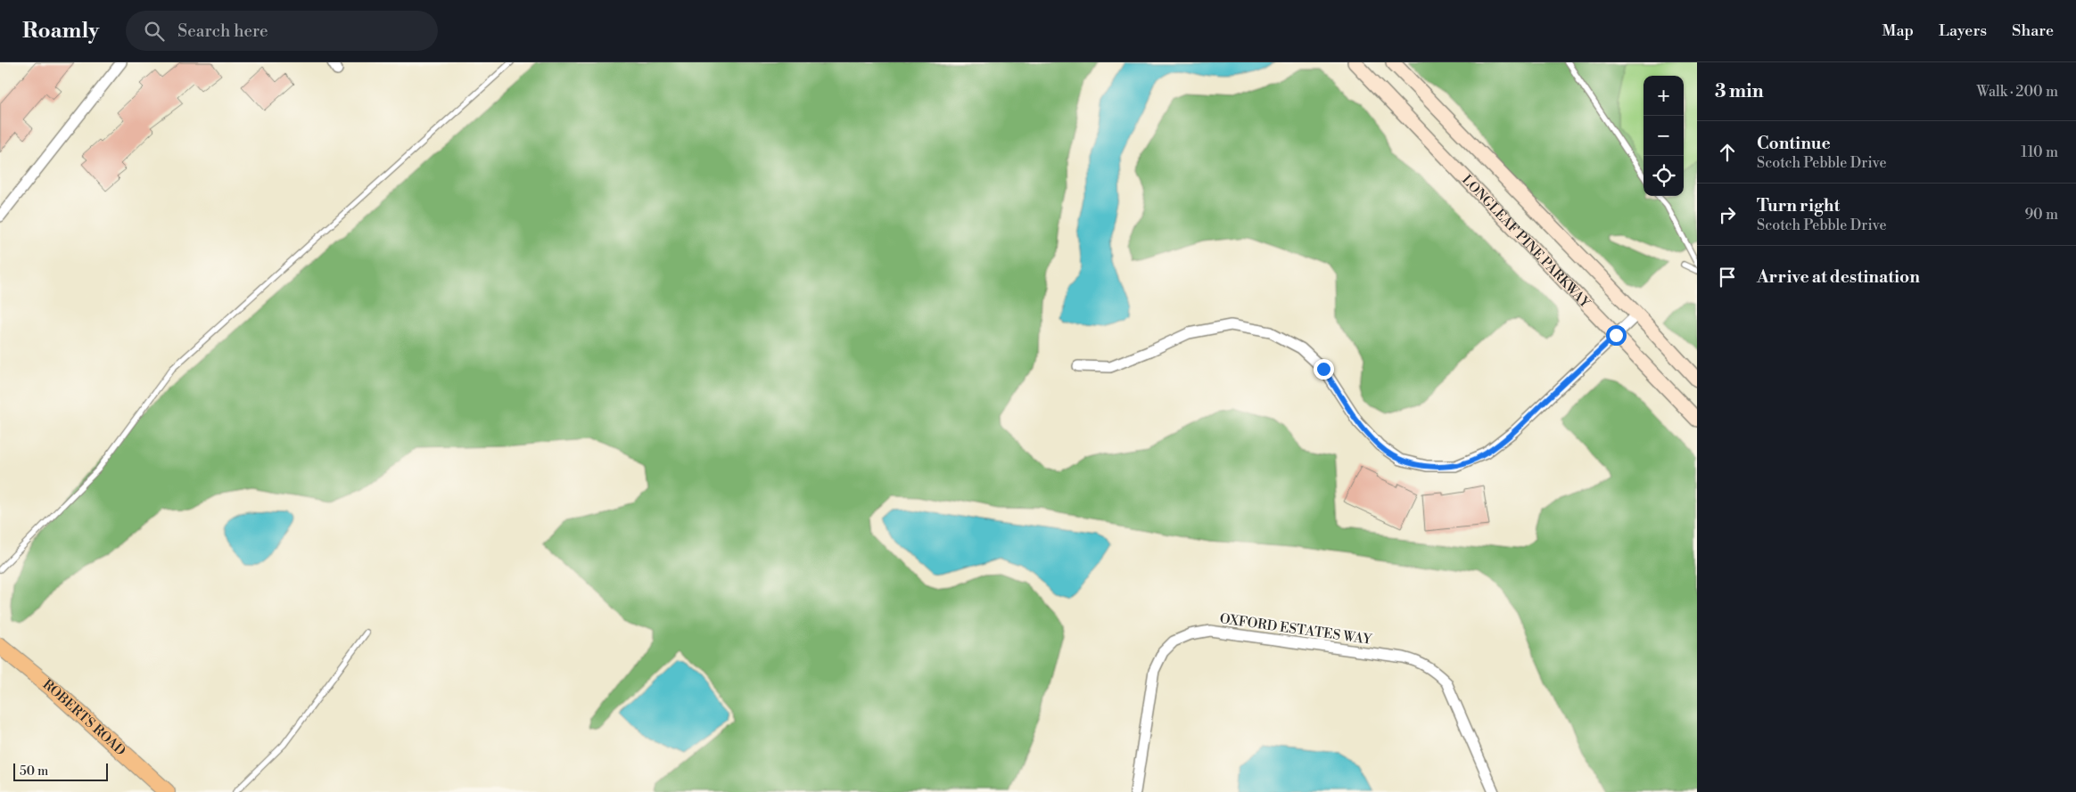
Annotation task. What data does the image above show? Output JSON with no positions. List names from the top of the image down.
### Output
{
  "streets": {
    "main road": ["LONGLEAF PINE PARKWAY", "ROBERTS ROAD"],
    "street": ["OXFORD ESTATES WAY"]
  },
  "scale_bar": "50 m",
  "page": {
    "header": "Roamly",
    "search": "Search here",
    "nav": ["Map", "Layers", "Share"],
    "heading": ["3 min", "Walk · 200 m"],
    "map_buttons": ["+", "−"],
    "list": [
      ["Continue", "Scotch Pebble Drive", "110 m"],
      ["Turn right", "Scotch Pebble Drive", "90 m"],
      "Arrive at destination"
    ],
    "scale": "50 m"
  }
}
